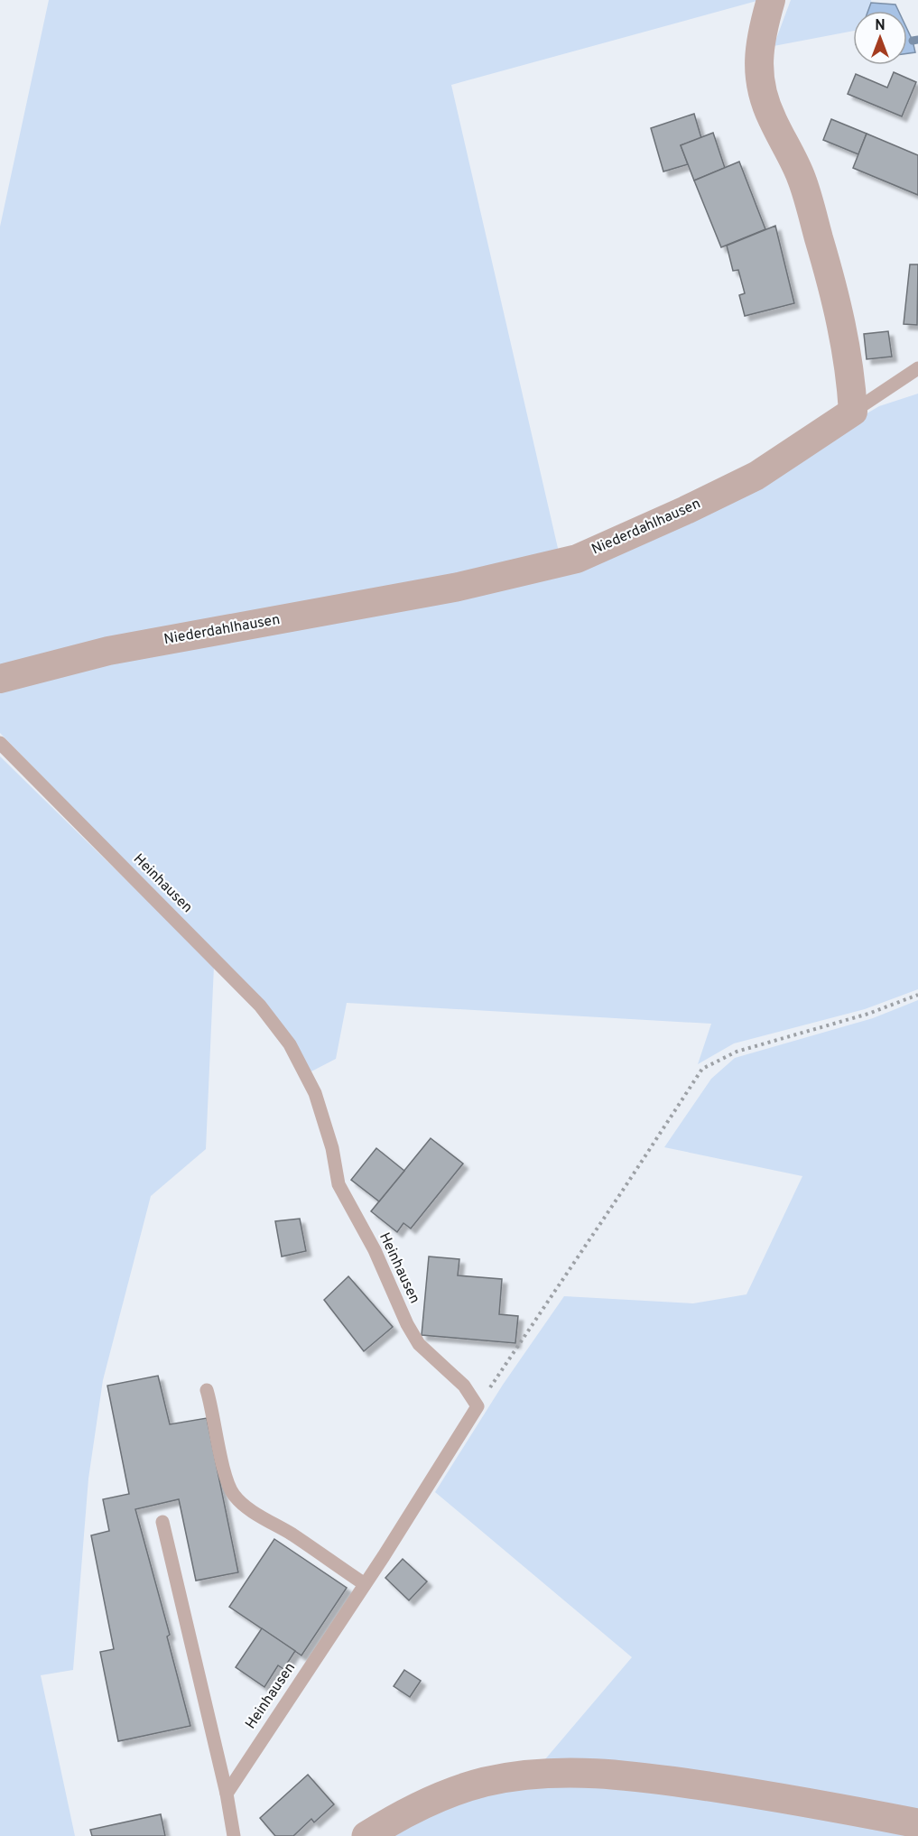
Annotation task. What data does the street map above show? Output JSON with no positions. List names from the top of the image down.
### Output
{
  "streets": {
    "street": ["Niederdahlhausen"],
    "lane": ["Heinhausen"]
  },
  "north": "top"
}
